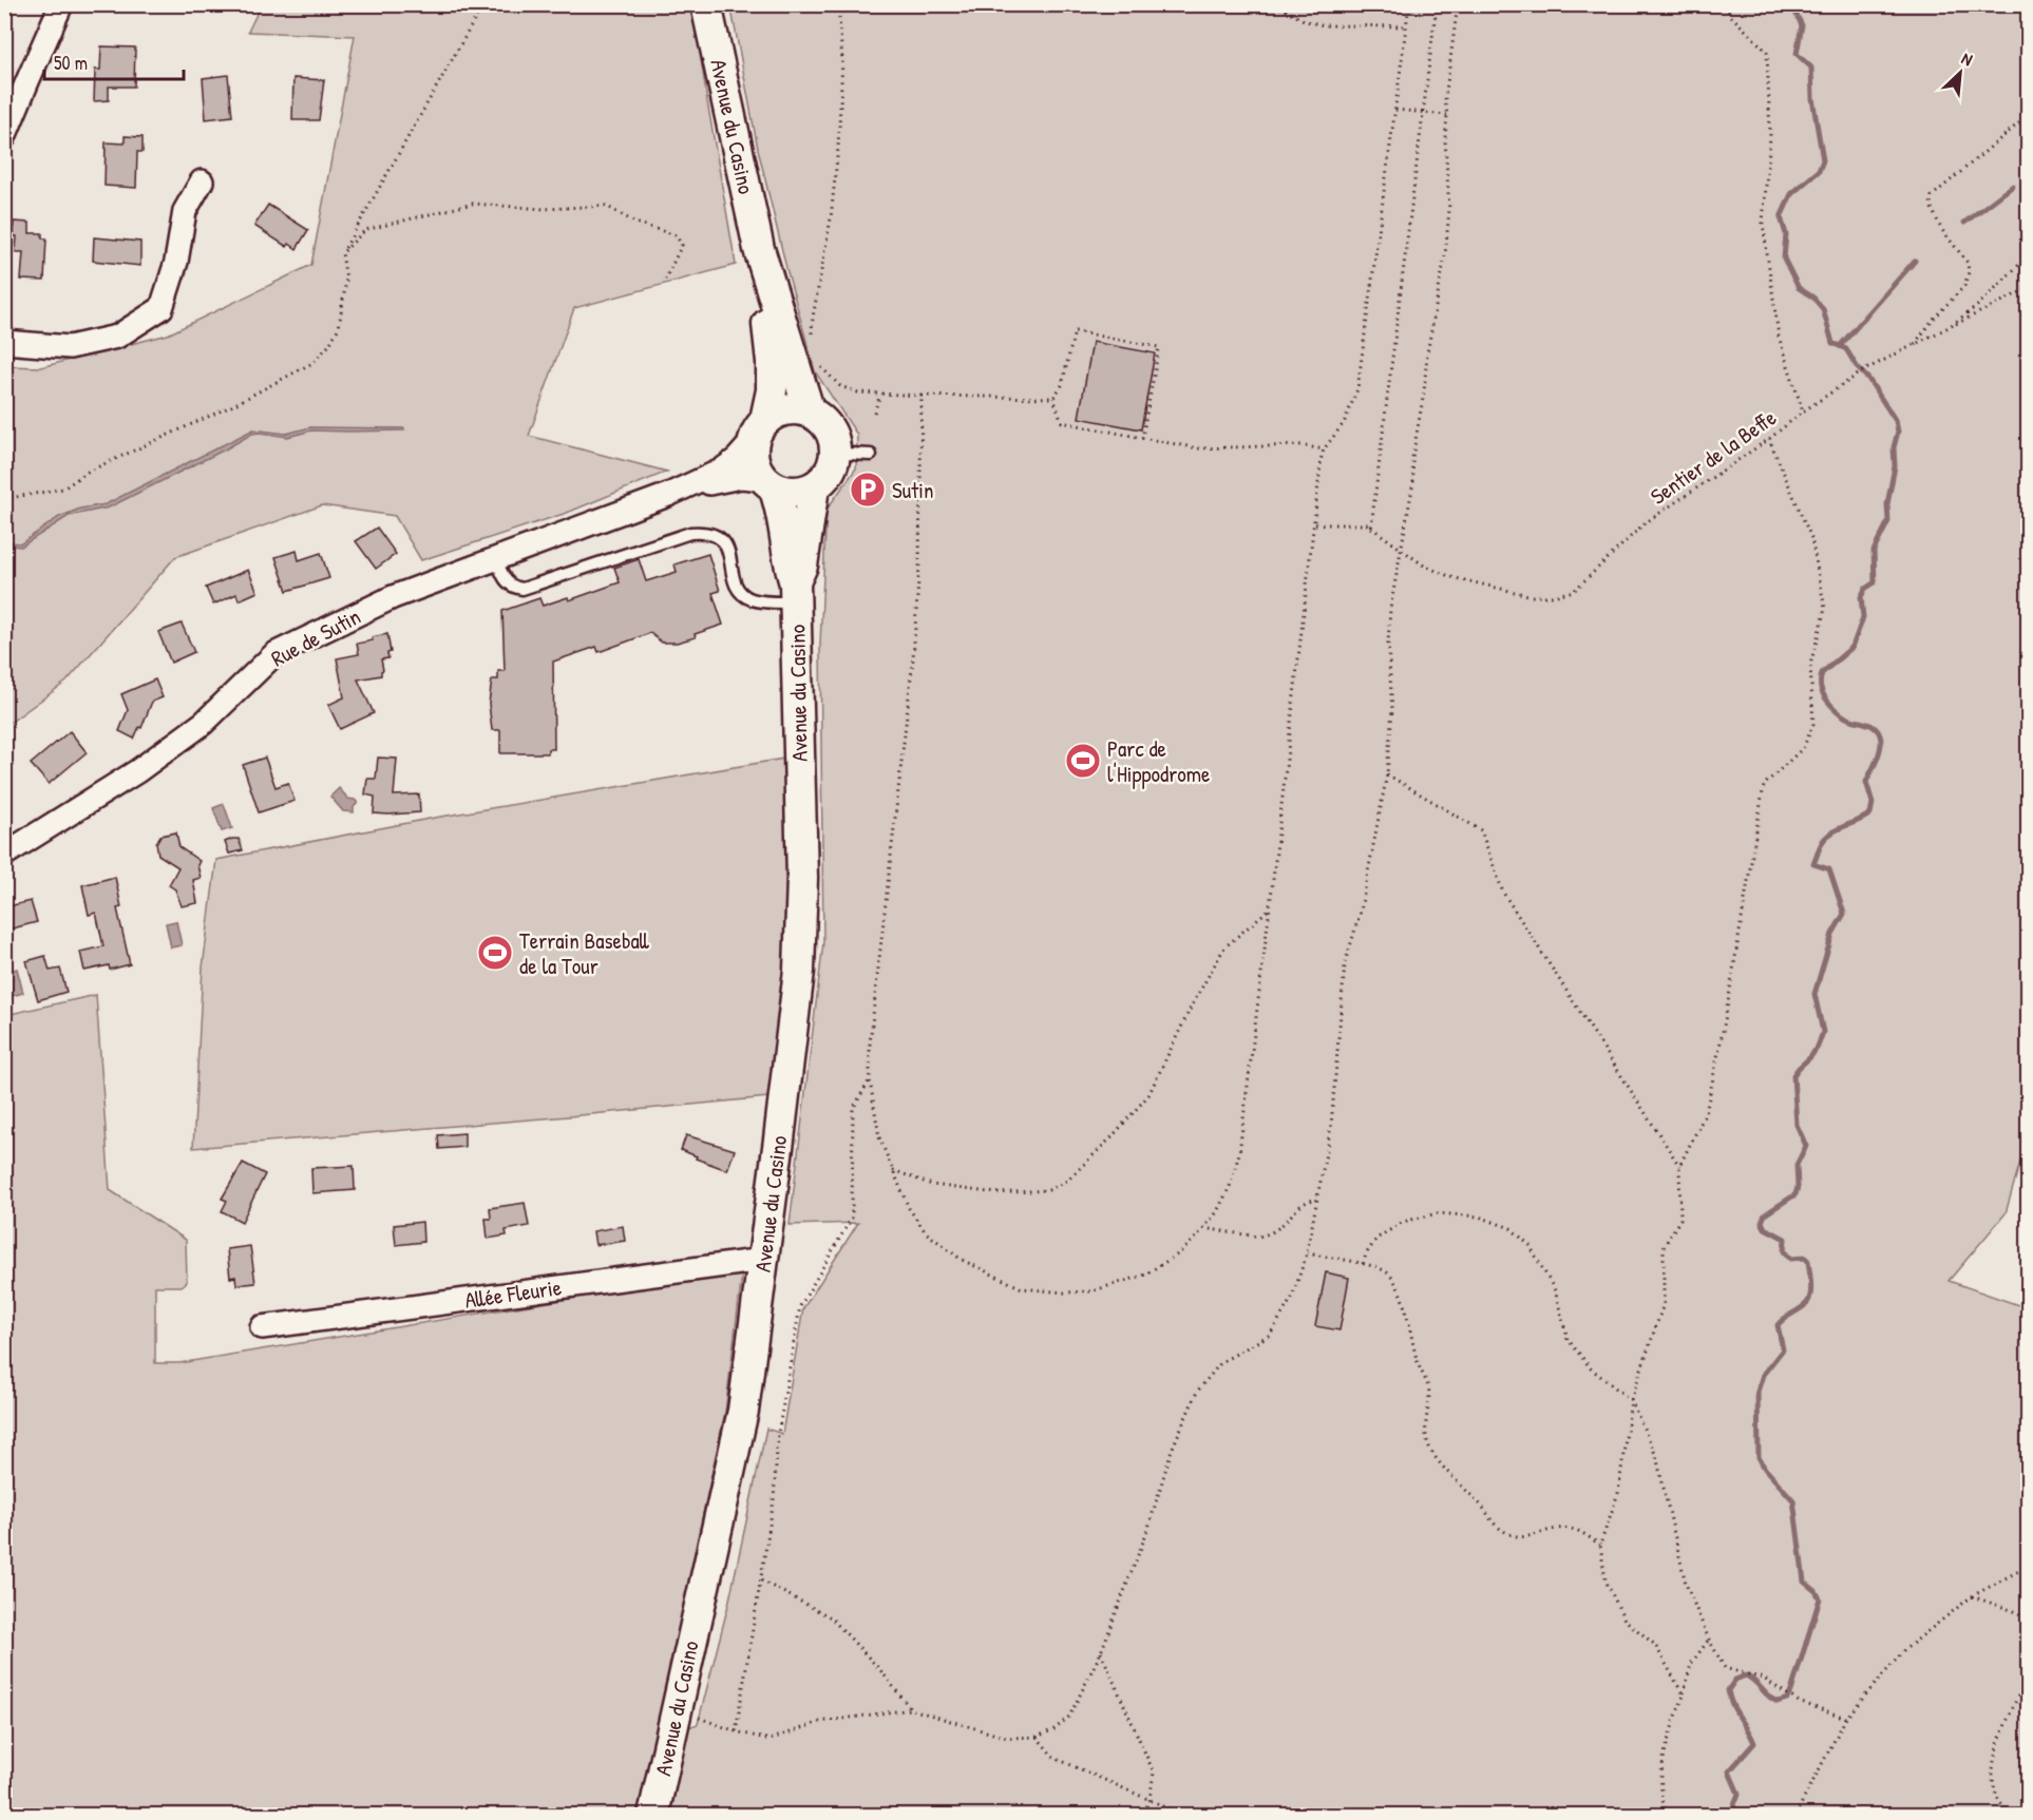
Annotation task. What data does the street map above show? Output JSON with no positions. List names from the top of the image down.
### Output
{
  "streets": {
    "street": ["Avenue du Casino", "Rue de Sutin", "Allée Fleurie"],
    "path": ["Sentier de la Beffe"]
  },
  "crossings": [
    ["Avenue du Casino", "Allée Fleurie"]
  ],
  "places": {
    "parking": ["Sutin"],
    "sports": ["Parc de l'Hippodrome", "Terrain Baseball de la Tour"]
  },
  "scale_bar": "50 m",
  "north": "top right"
}
